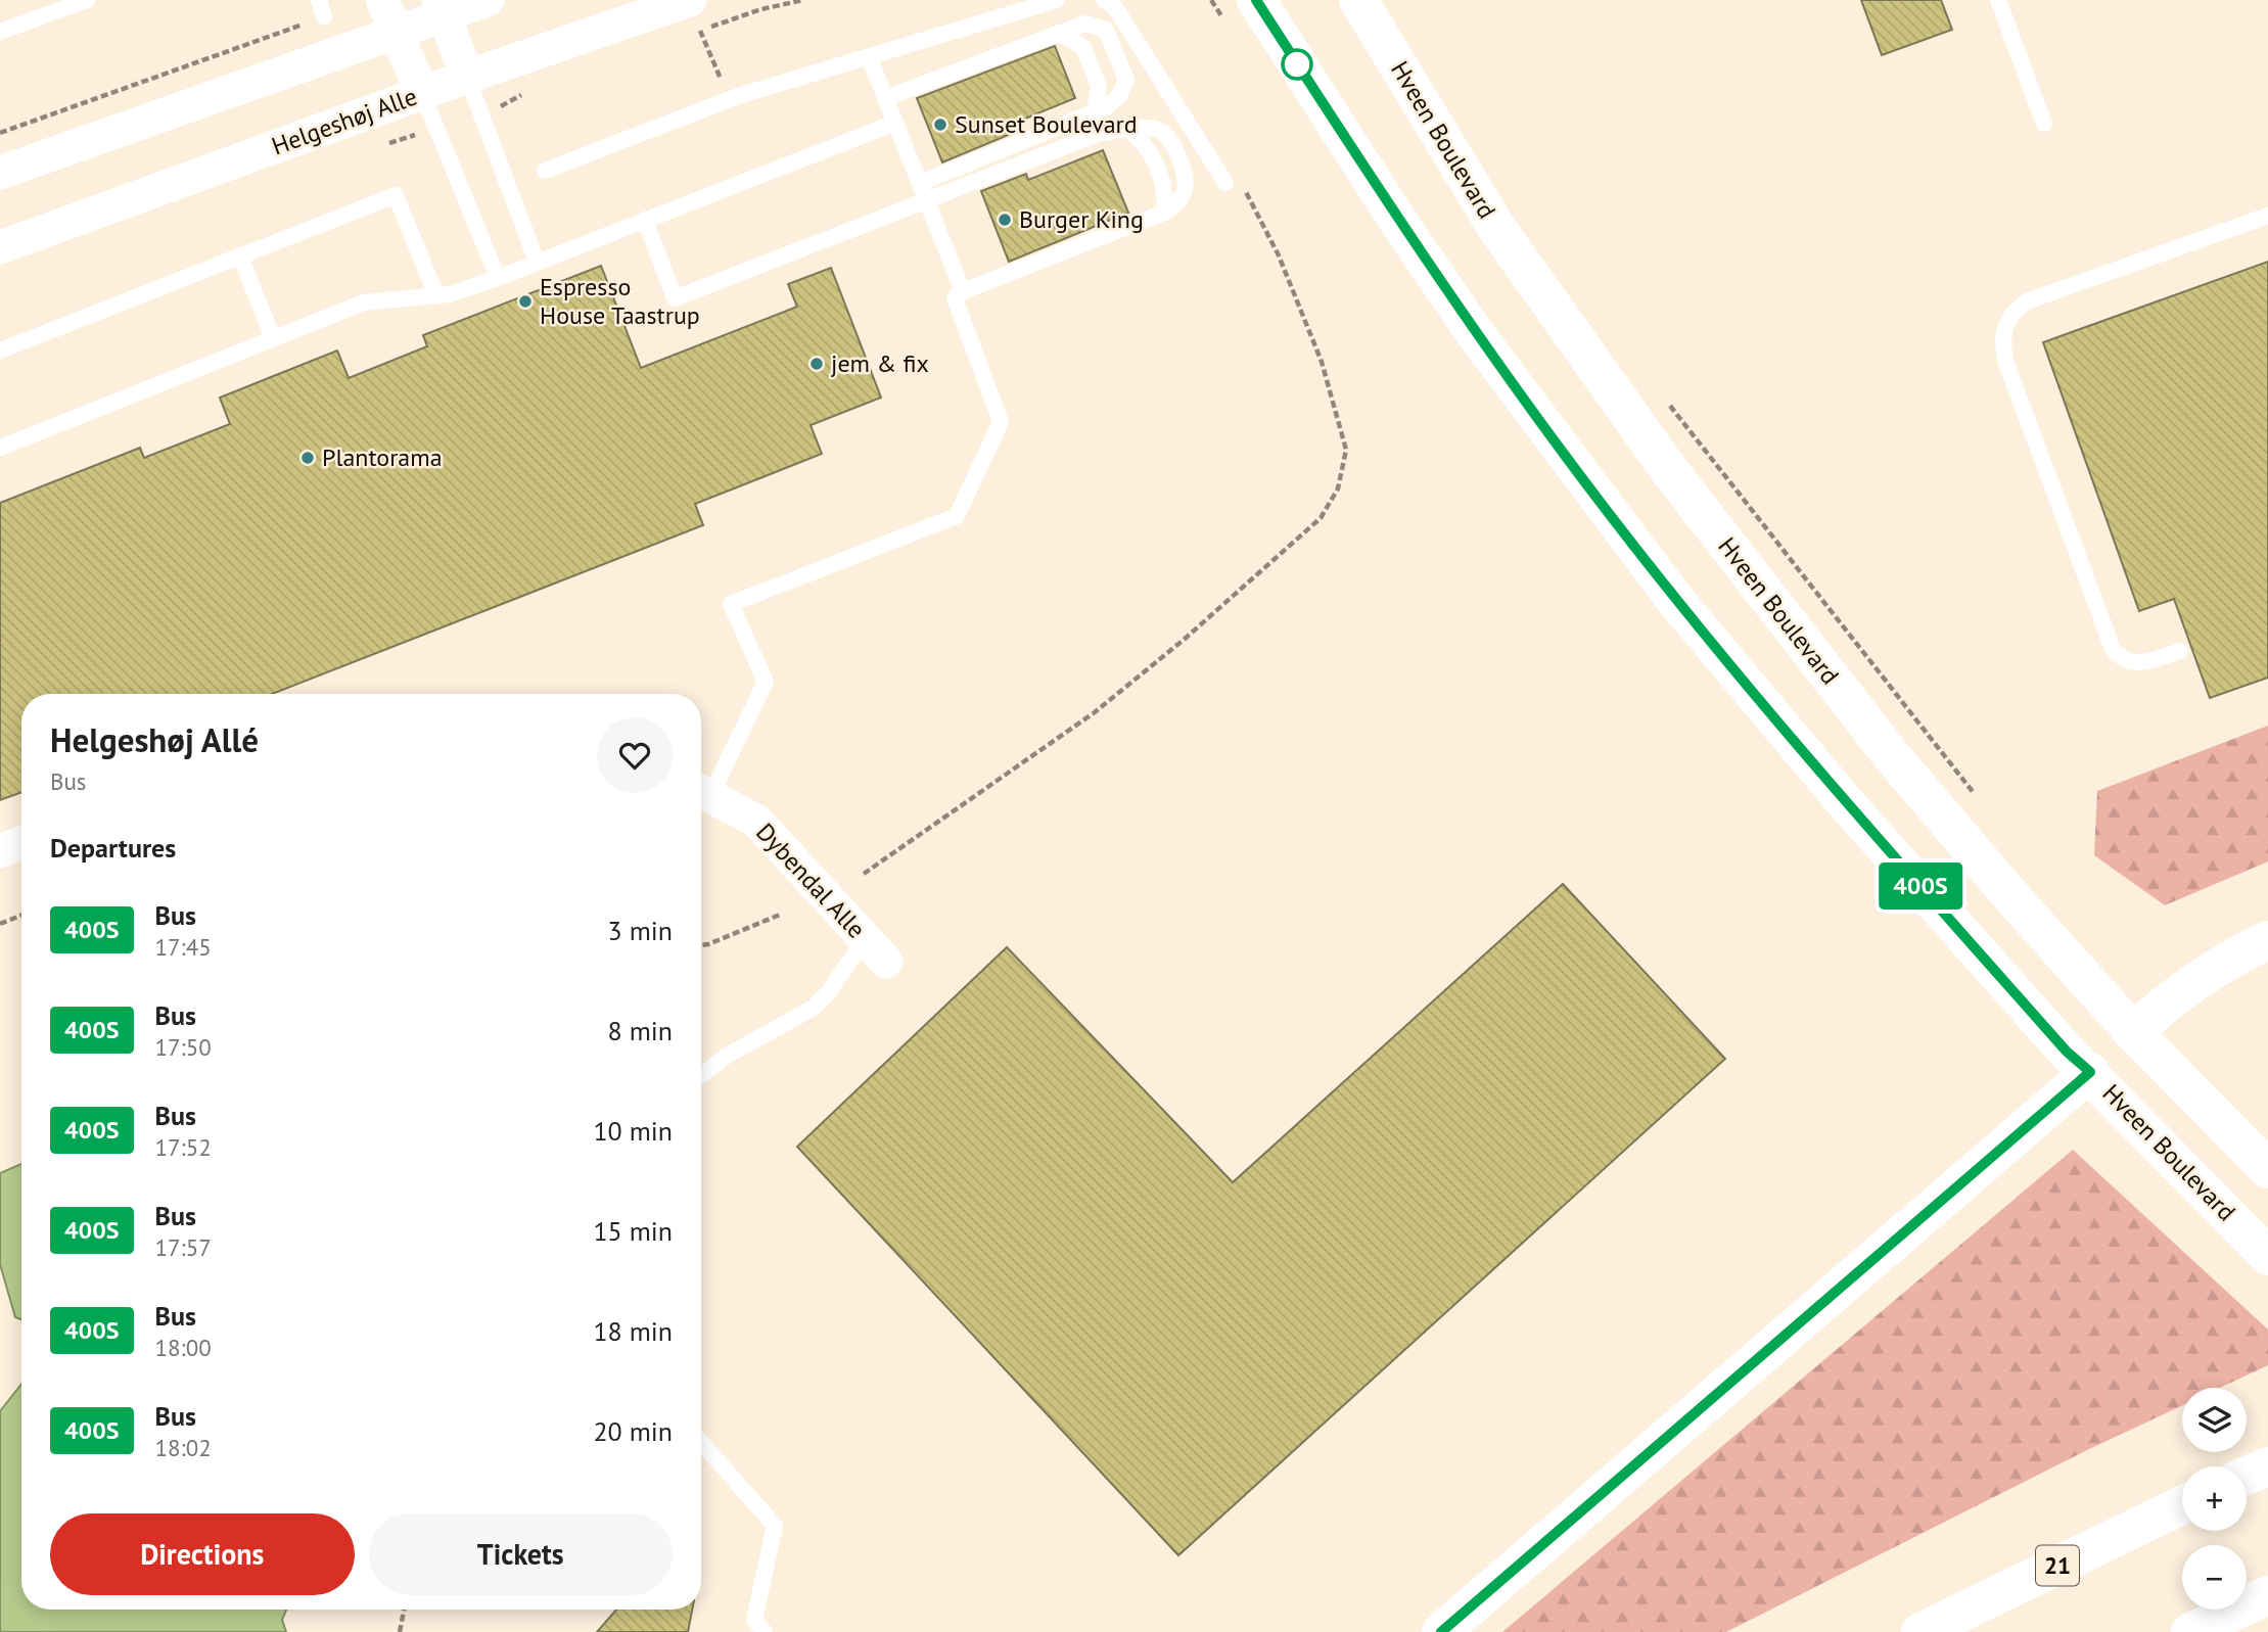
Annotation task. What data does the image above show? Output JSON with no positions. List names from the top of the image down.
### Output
{
  "streets": {
    "main road": ["Hveen Boulevard", "21"],
    "street": ["Helgeshøj Alle", "Dybendal Alle"]
  },
  "places": [
    "Sunset Boulevard",
    "Burger King",
    "Espresso House Taastrup",
    "jem & fix",
    "Plantorama"
  ],
  "lines": ["bus line 400S"],
  "page": {
    "on_map": "400S",
    "heading": [
      ["Helgeshøj Allé", "Bus"],
      "Departures"
    ],
    "list": [
      {
        "mark": "400S",
        "name": "Bus",
        "note": "17:45",
        "value": "3 min"
      },
      {
        "mark": "400S",
        "name": "Bus",
        "note": "17:50",
        "value": "8 min"
      },
      {
        "mark": "400S",
        "name": "Bus",
        "note": "17:52",
        "value": "10 min"
      },
      {
        "mark": "400S",
        "name": "Bus",
        "note": "17:57",
        "value": "15 min"
      },
      {
        "mark": "400S",
        "name": "Bus",
        "note": "18:00",
        "value": "18 min"
      },
      {
        "mark": "400S",
        "name": "Bus",
        "note": "18:02",
        "value": "20 min"
      }
    ],
    "map_buttons": ["+", "−"],
    "buttons": ["Directions", "Tickets"]
  }
}
